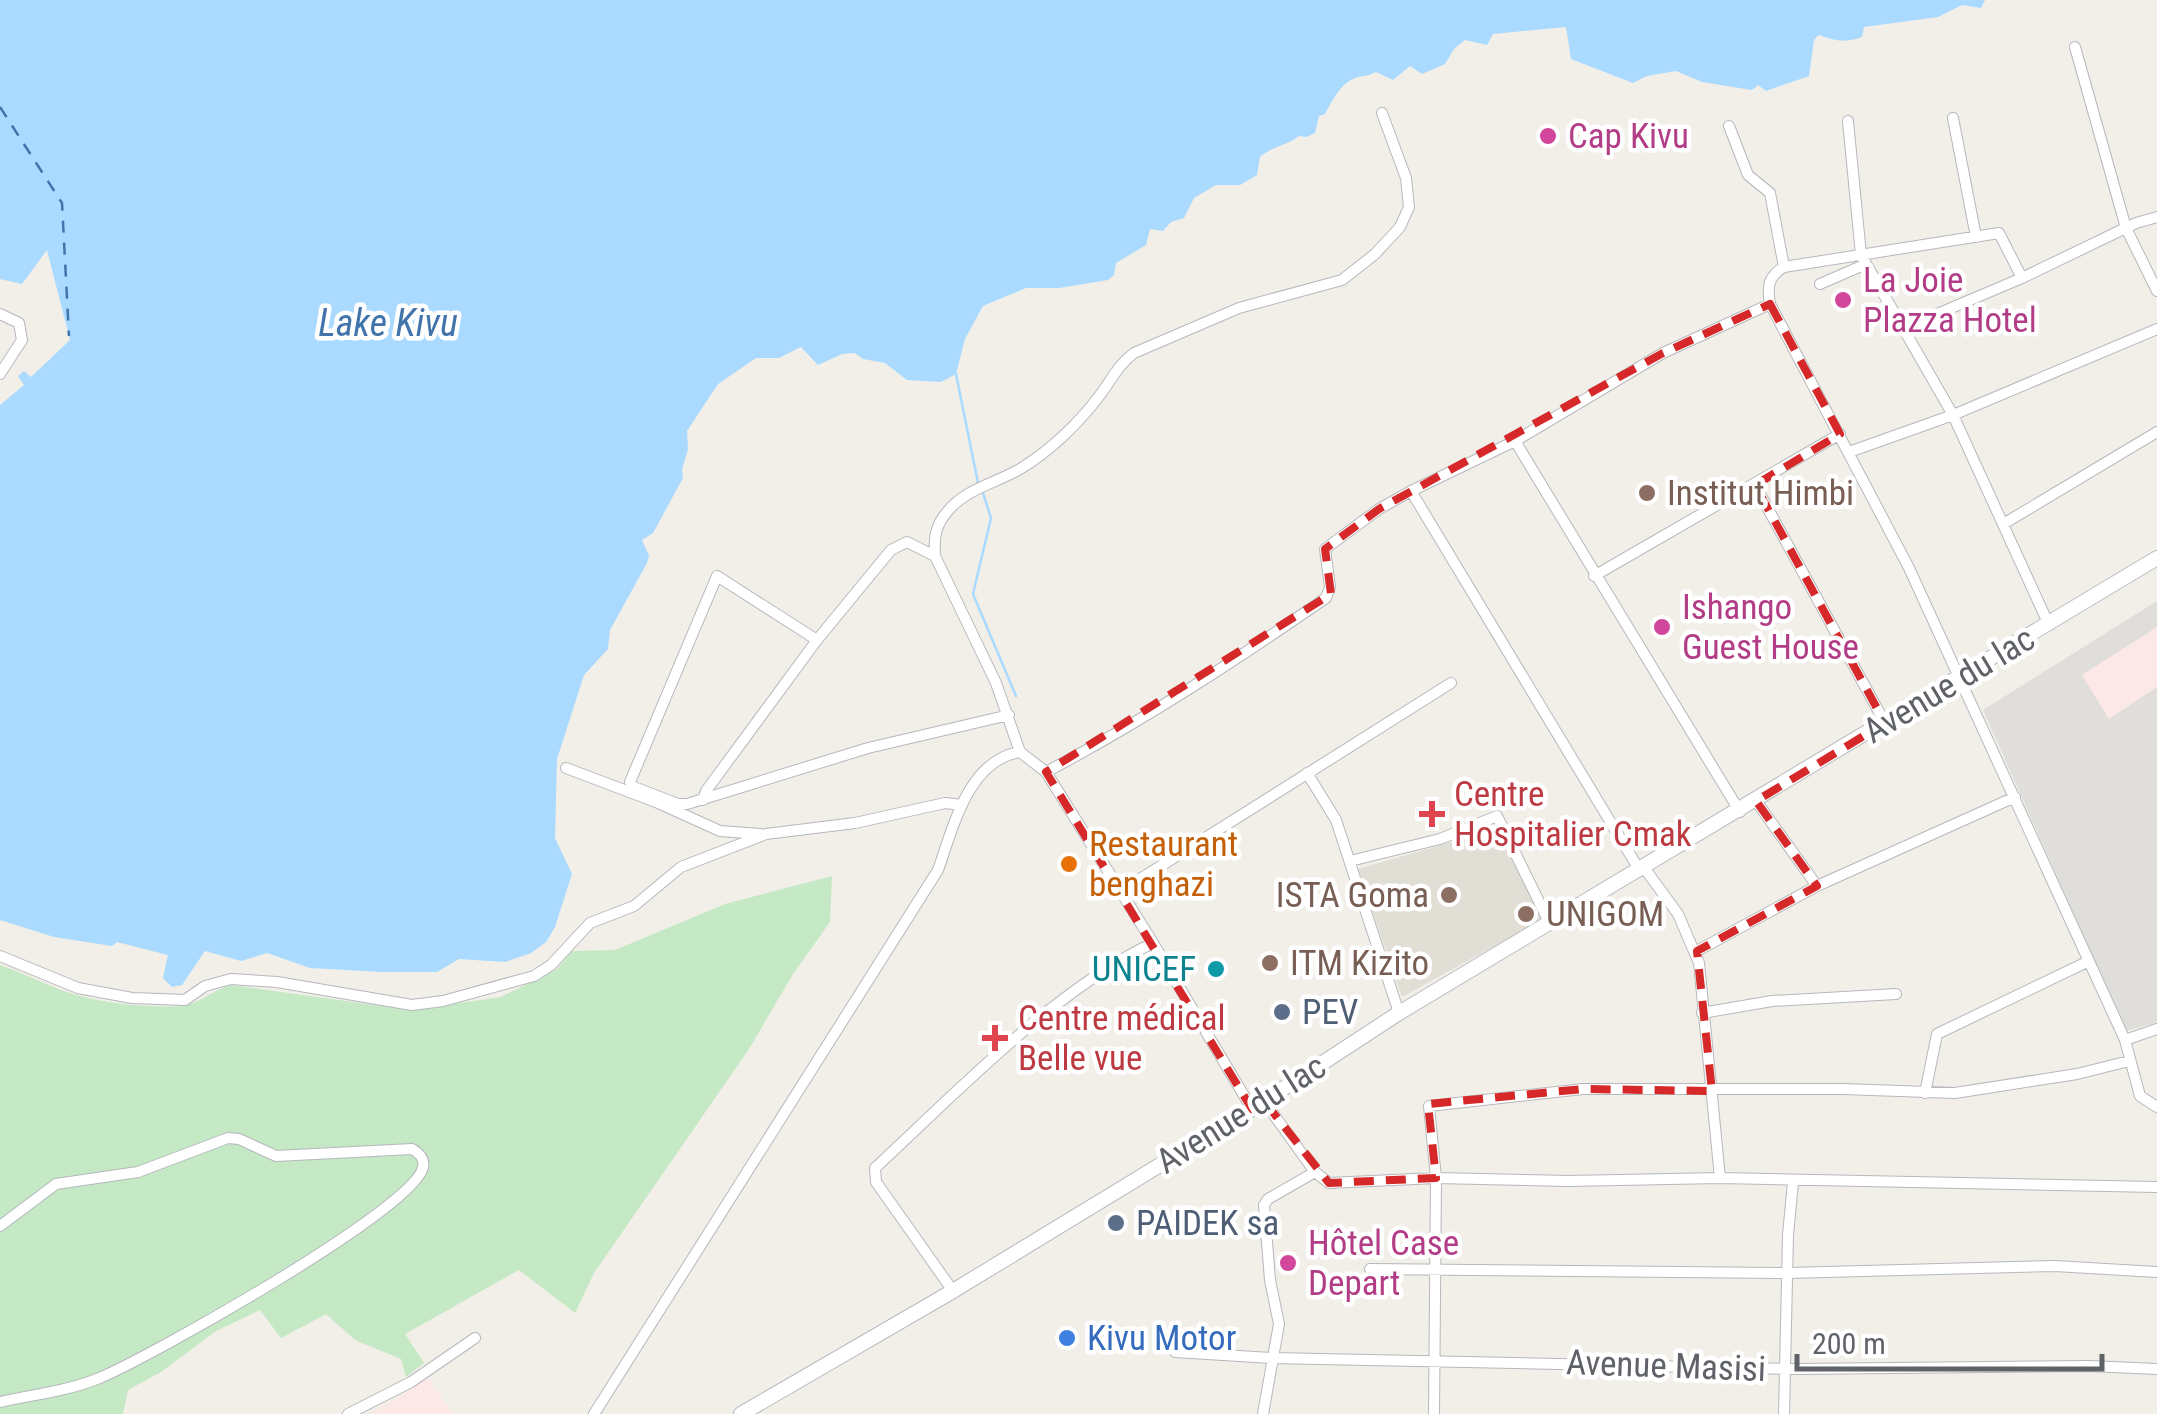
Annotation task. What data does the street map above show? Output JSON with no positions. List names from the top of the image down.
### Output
{
  "streets": {
    "main road": ["Avenue du lac"],
    "street": ["Avenue Masisi"]
  },
  "water": ["Lake Kivu"],
  "places": {
    "other": [
      "Cap Kivu",
      "La Joie Plazza Hotel",
      "Institut Himbi",
      "Ishango Guest House",
      "Restaurant benghazi",
      "ISTA Goma",
      "UNIGOM",
      "ITM Kizito",
      "UNICEF",
      "PEV",
      "PAIDEK sa",
      "Hôtel Case Depart",
      "Kivu Motor"
    ],
    "health": ["Centre Hospitalier Cmak", "Centre médical Belle vue"]
  },
  "scale_bar": "200 m"
}
